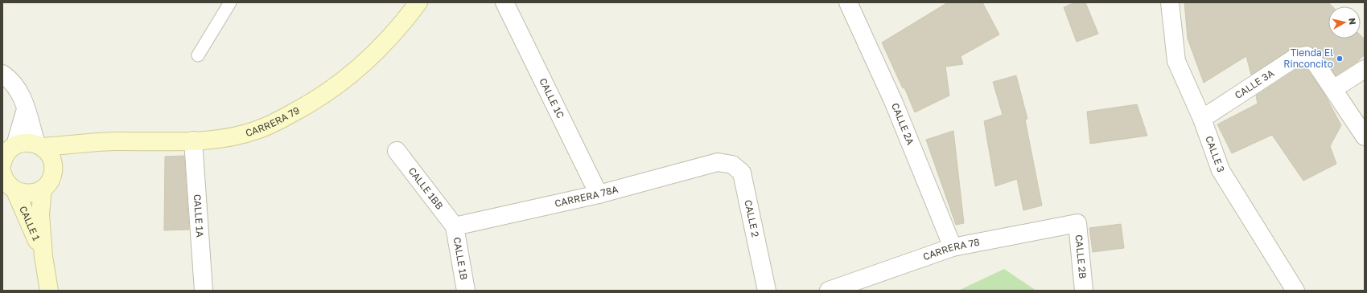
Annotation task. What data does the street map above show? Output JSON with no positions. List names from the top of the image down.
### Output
{
  "streets": {
    "main road": ["CARRERA 79", "CALLE 1"],
    "street": [
      "CALLE 3A",
      "CALLE 1C",
      "CALLE 2A",
      "CALLE 3",
      "CALLE 1BB",
      "CARRERA 78A",
      "CALLE 1A",
      "CALLE 2",
      "CARRERA 78",
      "CALLE 2B",
      "CALLE 1B"
    ]
  },
  "crossings": [
    ["CALLE 3A", "CALLE 3"],
    ["CALLE 1C", "CARRERA 78A"],
    ["CARRERA 79", "CALLE 1A"],
    ["CALLE 2A", "CARRERA 78"],
    ["CALLE 1BB", "CARRERA 78A"],
    ["CALLE 1BB", "CALLE 1B"],
    ["CARRERA 78A", "CALLE 2"],
    ["CARRERA 78A", "CALLE 1B"],
    ["CARRERA 78", "CALLE 2B"]
  ],
  "places": ["Tienda El Rinconcito"],
  "north": "right"
}
